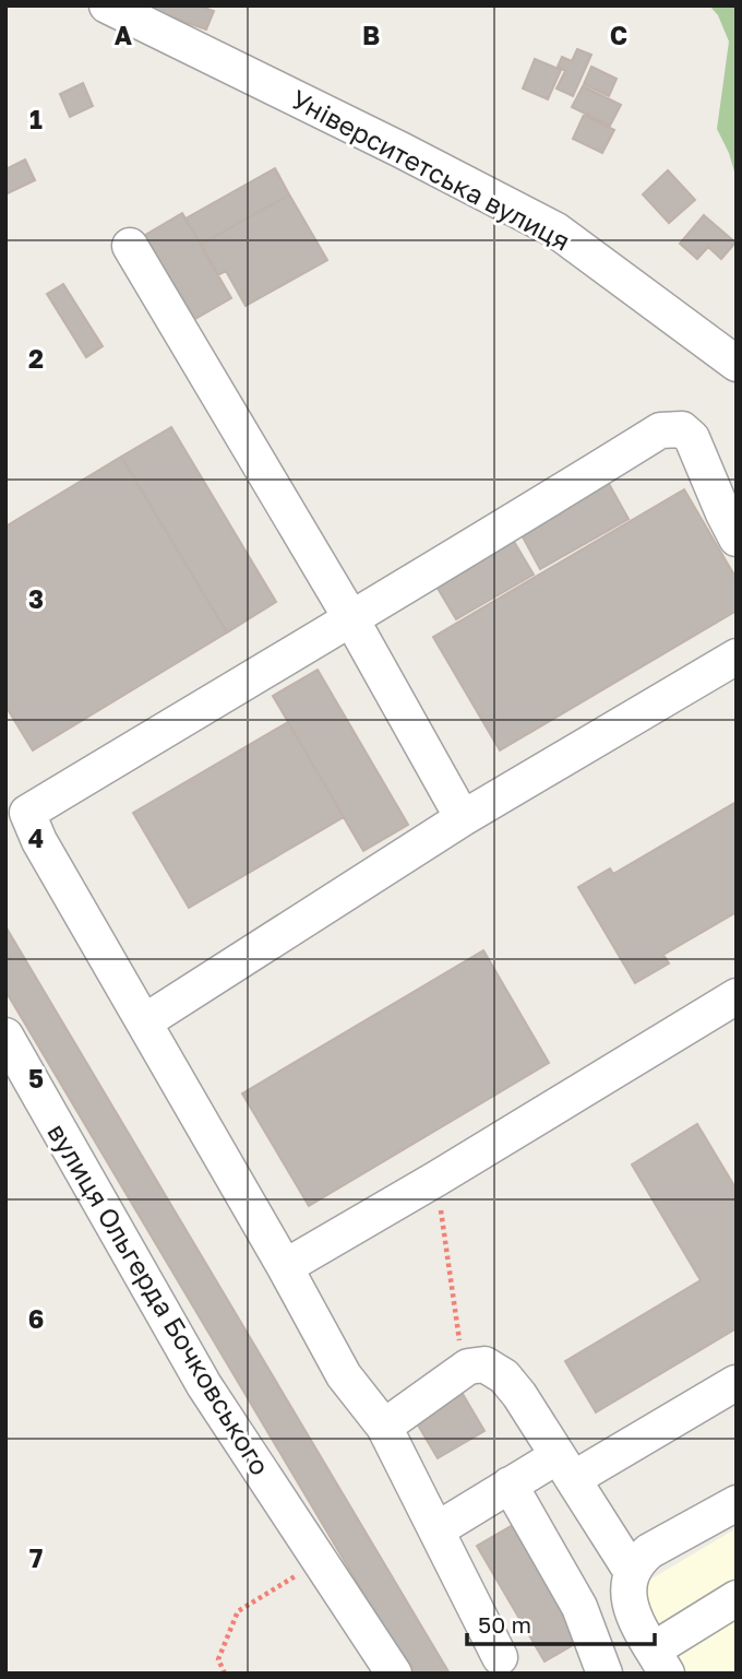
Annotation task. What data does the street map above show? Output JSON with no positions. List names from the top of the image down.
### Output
{
  "streets": {
    "street": ["Університетська вулиця", "вулиця Ольгерда Бочковського"]
  },
  "scale_bar": "50 m",
  "grid": {
    "columns": ["A", "B", "C"],
    "rows": [
      "1",
      "2",
      "3",
      "4",
      "5",
      "6",
      "7"
    ]
  }
}
